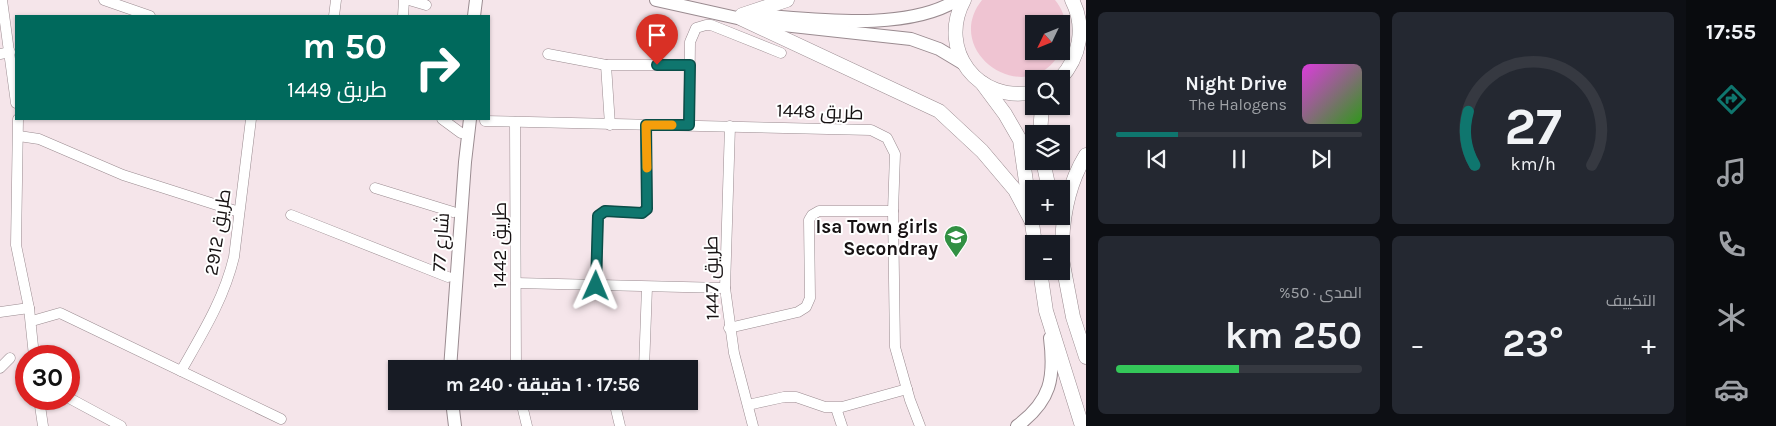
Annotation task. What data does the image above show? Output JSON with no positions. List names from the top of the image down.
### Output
{
  "streets": {
    "street": [
      "طريق 1448",
      "طريق 2912",
      "شارع 77",
      "طريق 1442",
      "طريق 1447"
    ]
  },
  "crossings": [
    ["طريق 1448", "شارع 77"],
    ["طريق 1448", "طريق 1442"],
    ["طريق 1448", "طريق 1447"]
  ],
  "places": {
    "school or university": ["Isa Town girls Secondray"]
  },
  "north": "bottom left",
  "page": {
    "tabs": "17:55",
    "map_buttons": ["+", "−"],
    "turn": ["50 m", "طريق 1449"],
    "song": ["Night Drive", "The Halogens"],
    "tile": [
      "التكييف",
      ["المدى · 50%", "250 km"]
    ],
    "heat": ["−", "23°", "+"],
    "limit": "30",
    "trip": "17:56 · 1 دقيقة · 240 m",
    "gauge": ["27", "km/h"]
  }
}
